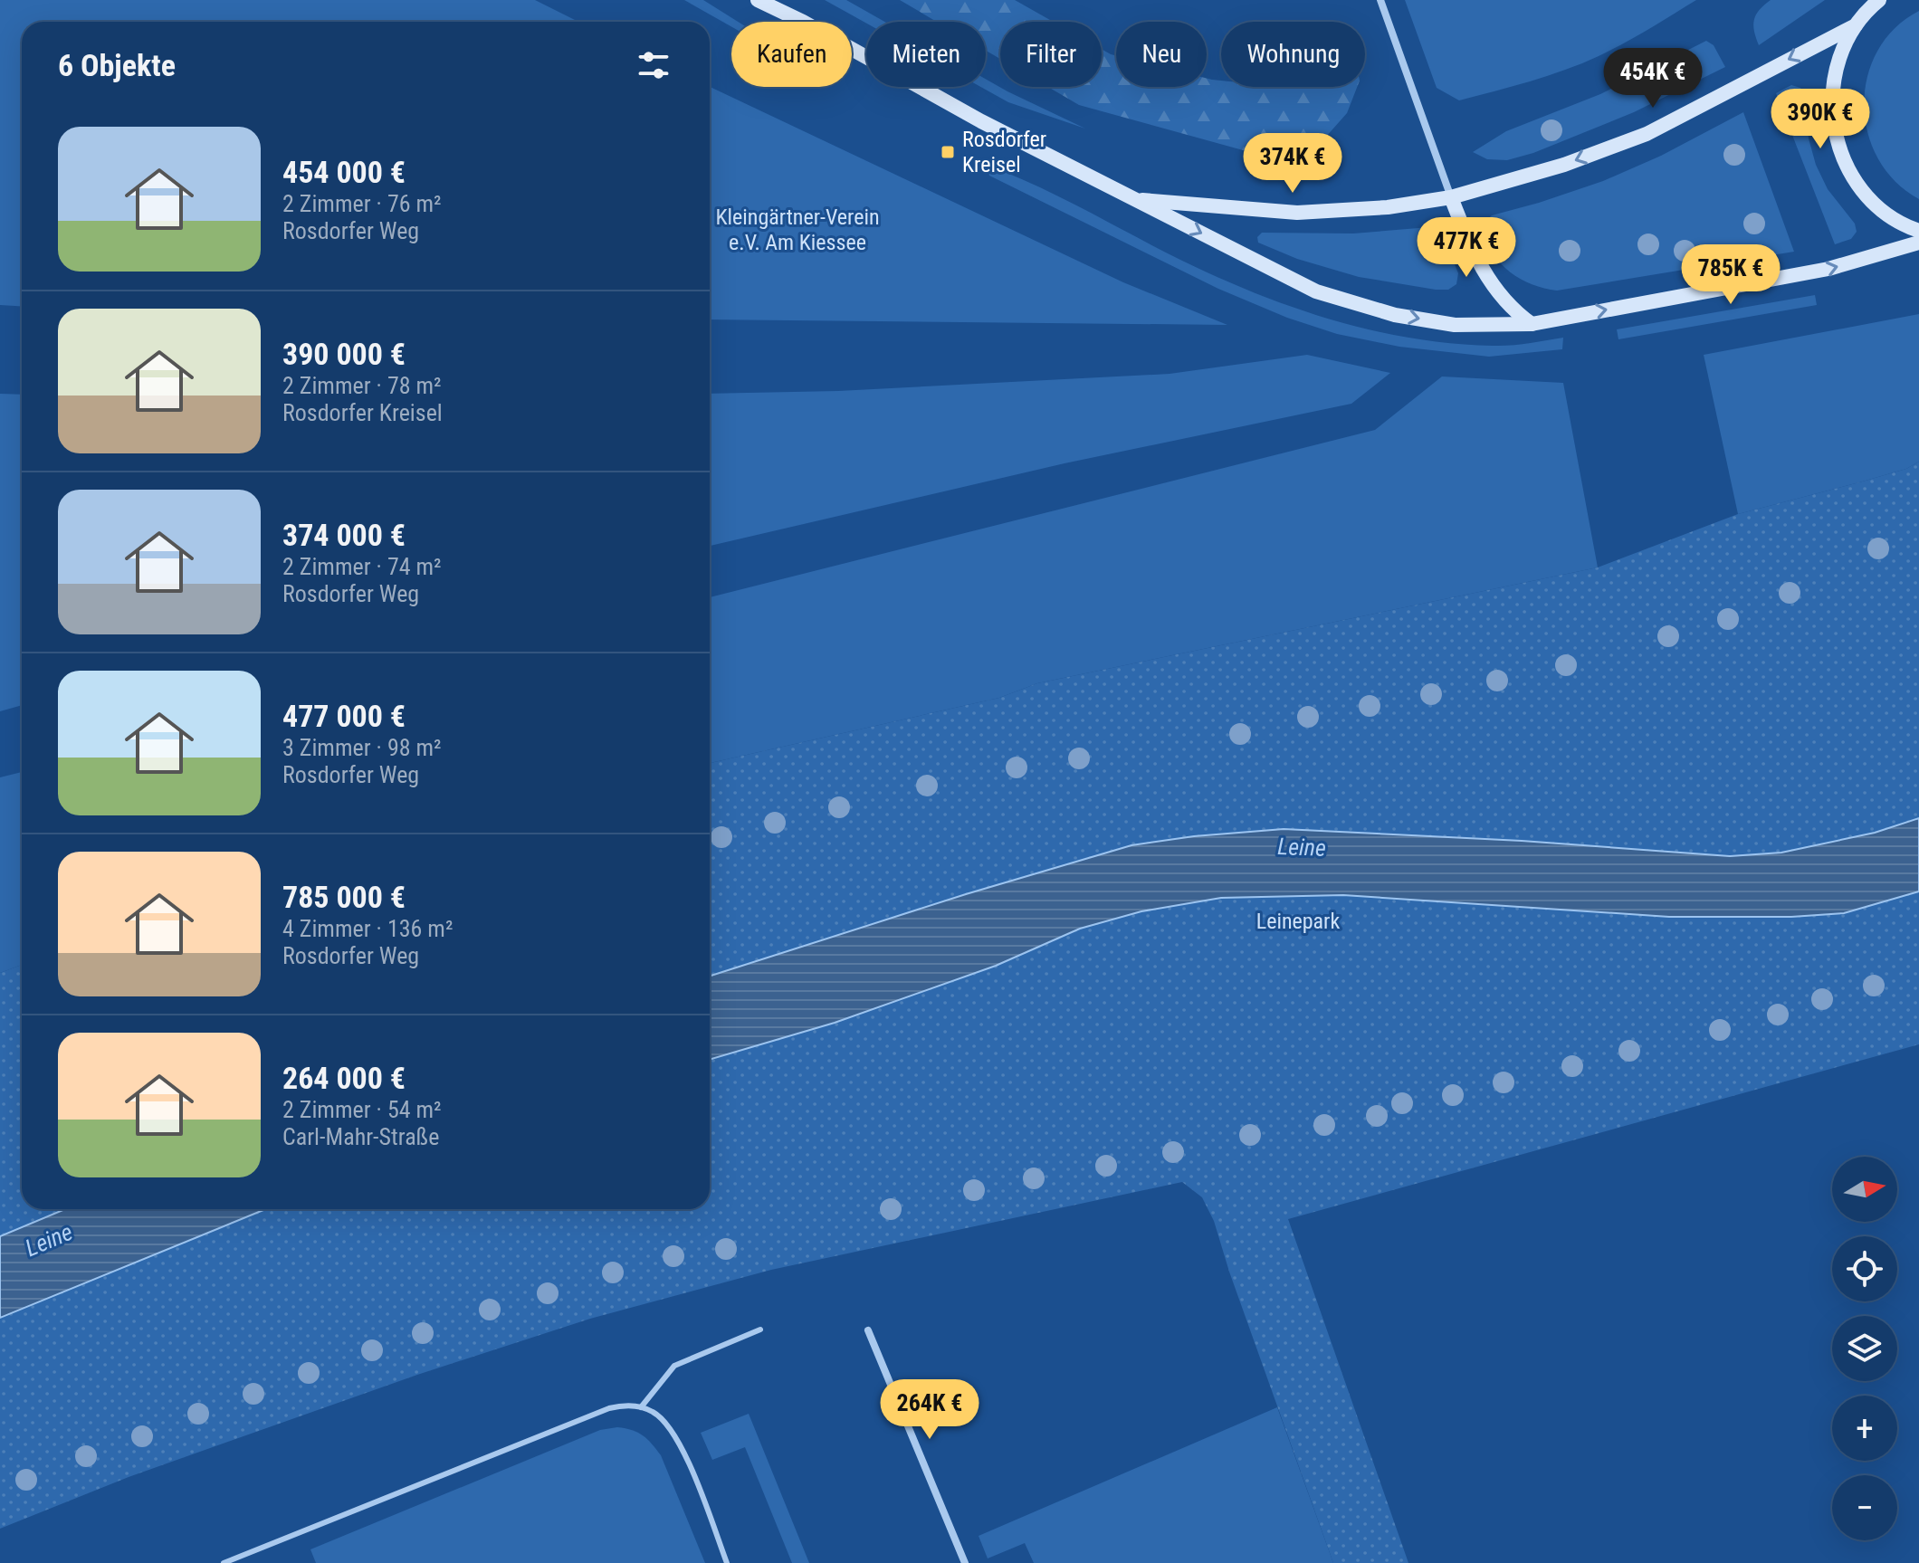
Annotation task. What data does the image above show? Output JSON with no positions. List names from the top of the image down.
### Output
{
  "water": ["Leine"],
  "parks": ["Kleingärtner-Verein e.V. Am Kiessee", "Leinepark"],
  "places": {
    "transit": ["Rosdorfer Kreisel"]
  },
  "north": "right",
  "page": {
    "chip": [
      "Kaufen",
      "Mieten",
      "Filter",
      "Neu",
      "Wohnung"
    ],
    "heading": "6 Objekte",
    "price": [
      "454K €",
      "390K €",
      "374K €",
      "477K €",
      "785K €",
      "264K €"
    ],
    "list": [
      {
        "name": "454 000 €",
        "note": "2 Zimmer · 76 m² · Rosdorfer Weg"
      },
      {
        "name": "390 000 €",
        "note": "2 Zimmer · 78 m² · Rosdorfer Kreisel"
      },
      {
        "name": "374 000 €",
        "note": "2 Zimmer · 74 m² · Rosdorfer Weg"
      },
      {
        "name": "477 000 €",
        "note": "3 Zimmer · 98 m² · Rosdorfer Weg"
      },
      {
        "name": "785 000 €",
        "note": "4 Zimmer · 136 m² · Rosdorfer Weg"
      },
      {
        "name": "264 000 €",
        "note": "2 Zimmer · 54 m² · Carl-Mahr-Straße"
      }
    ],
    "map_buttons": ["+", "−"]
  }
}
